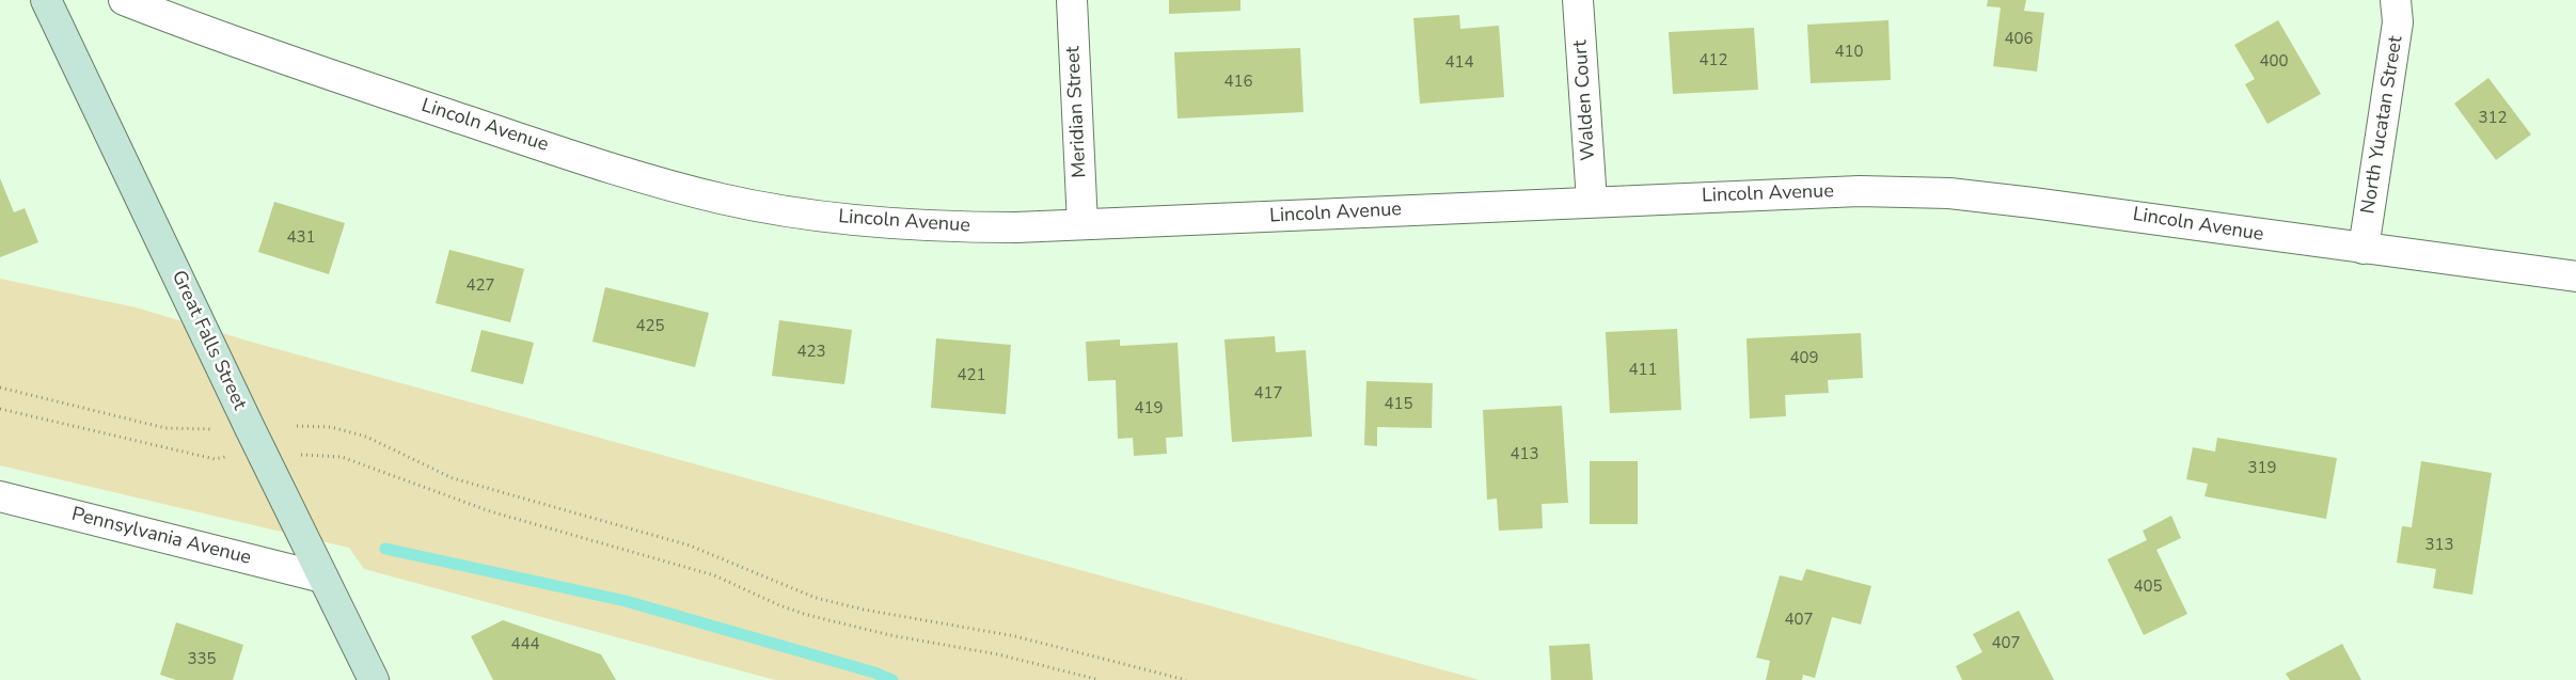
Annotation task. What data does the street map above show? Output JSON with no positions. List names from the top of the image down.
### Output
{
  "streets": {
    "main road": ["Great Falls Street"],
    "street": [
      "Walden Court",
      "Meridian Street",
      "North Yucatan Street",
      "Lincoln Avenue",
      "Pennsylvania Avenue"
    ]
  },
  "crossings": [
    ["Walden Court", "Lincoln Avenue"],
    ["Meridian Street", "Lincoln Avenue"],
    ["North Yucatan Street", "Lincoln Avenue"],
    ["Great Falls Street", "Pennsylvania Avenue"]
  ],
  "house_numbers": [
    "406",
    "410",
    "412",
    "400",
    "414",
    "416",
    "312",
    "431",
    "427",
    "425",
    "423",
    "409",
    "411",
    "421",
    "417",
    "415",
    "419",
    "413",
    "319",
    "313",
    "405",
    "407",
    "407",
    "444",
    "335"
  ]
}
